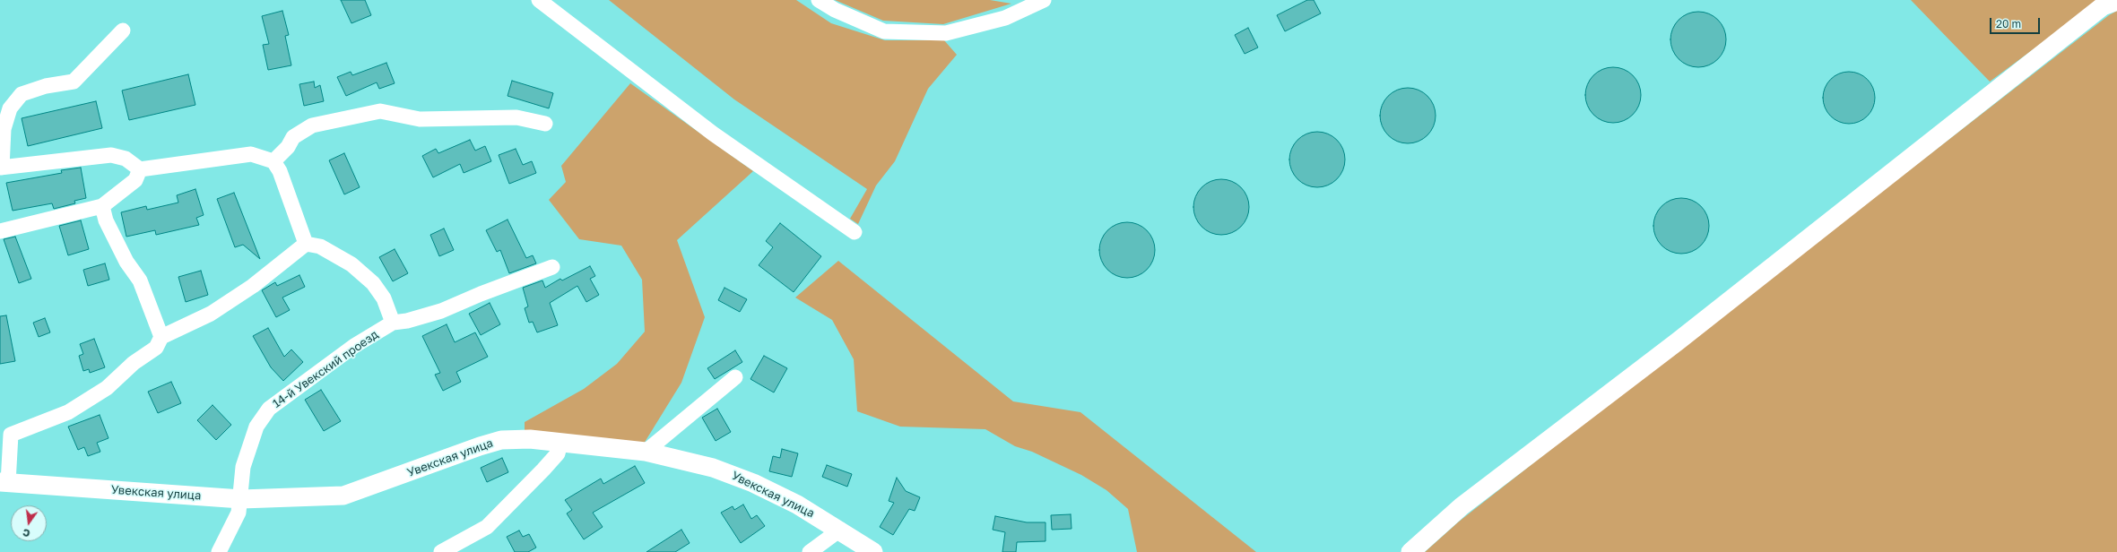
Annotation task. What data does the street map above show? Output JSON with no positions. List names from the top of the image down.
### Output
{
  "streets": {
    "street": ["14-й Увекский проезд", "Увекская улица"]
  },
  "crossings": [
    ["14-й Увекский проезд", "Увекская улица"]
  ],
  "scale_bar": "20 m",
  "north": "bottom"
}
